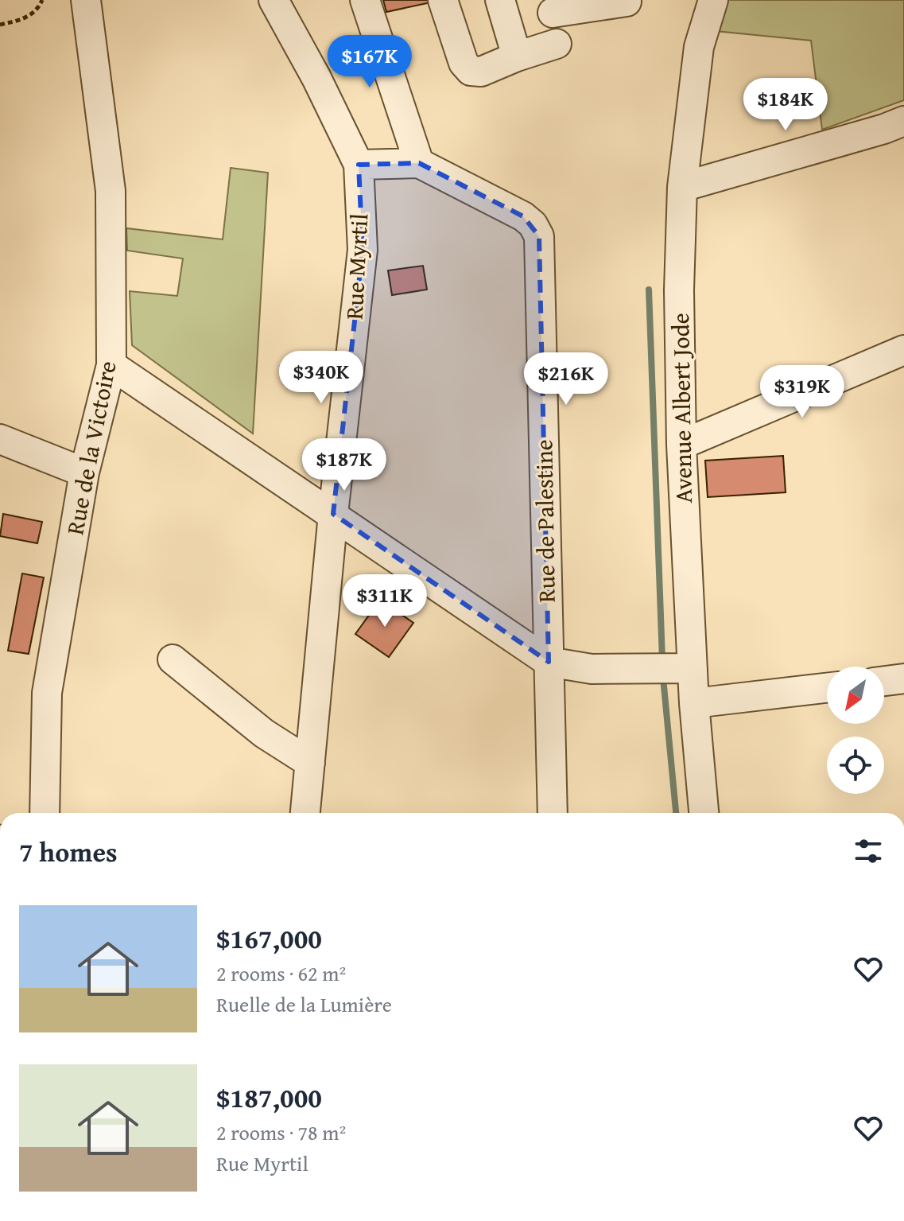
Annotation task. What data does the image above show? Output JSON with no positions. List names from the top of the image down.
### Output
{
  "streets": {
    "street": [
      "Rue Myrtil",
      "Avenue Albert Jode",
      "Rue de la Victoire",
      "Rue de Palestine"
    ]
  },
  "crossings": [
    ["Rue Myrtil", "Rue de Palestine"]
  ],
  "north": "bottom left",
  "page": {
    "price": [
      "$167K",
      "$184K",
      "$340K",
      "$216K",
      "$319K",
      "$187K",
      "$311K"
    ],
    "heading": "7 homes",
    "list": [
      {
        "name": "$167,000",
        "note": "2 rooms · 62 m² · Ruelle de la Lumière"
      },
      {
        "name": "$187,000",
        "note": "2 rooms · 78 m² · Rue Myrtil"
      }
    ]
  }
}
